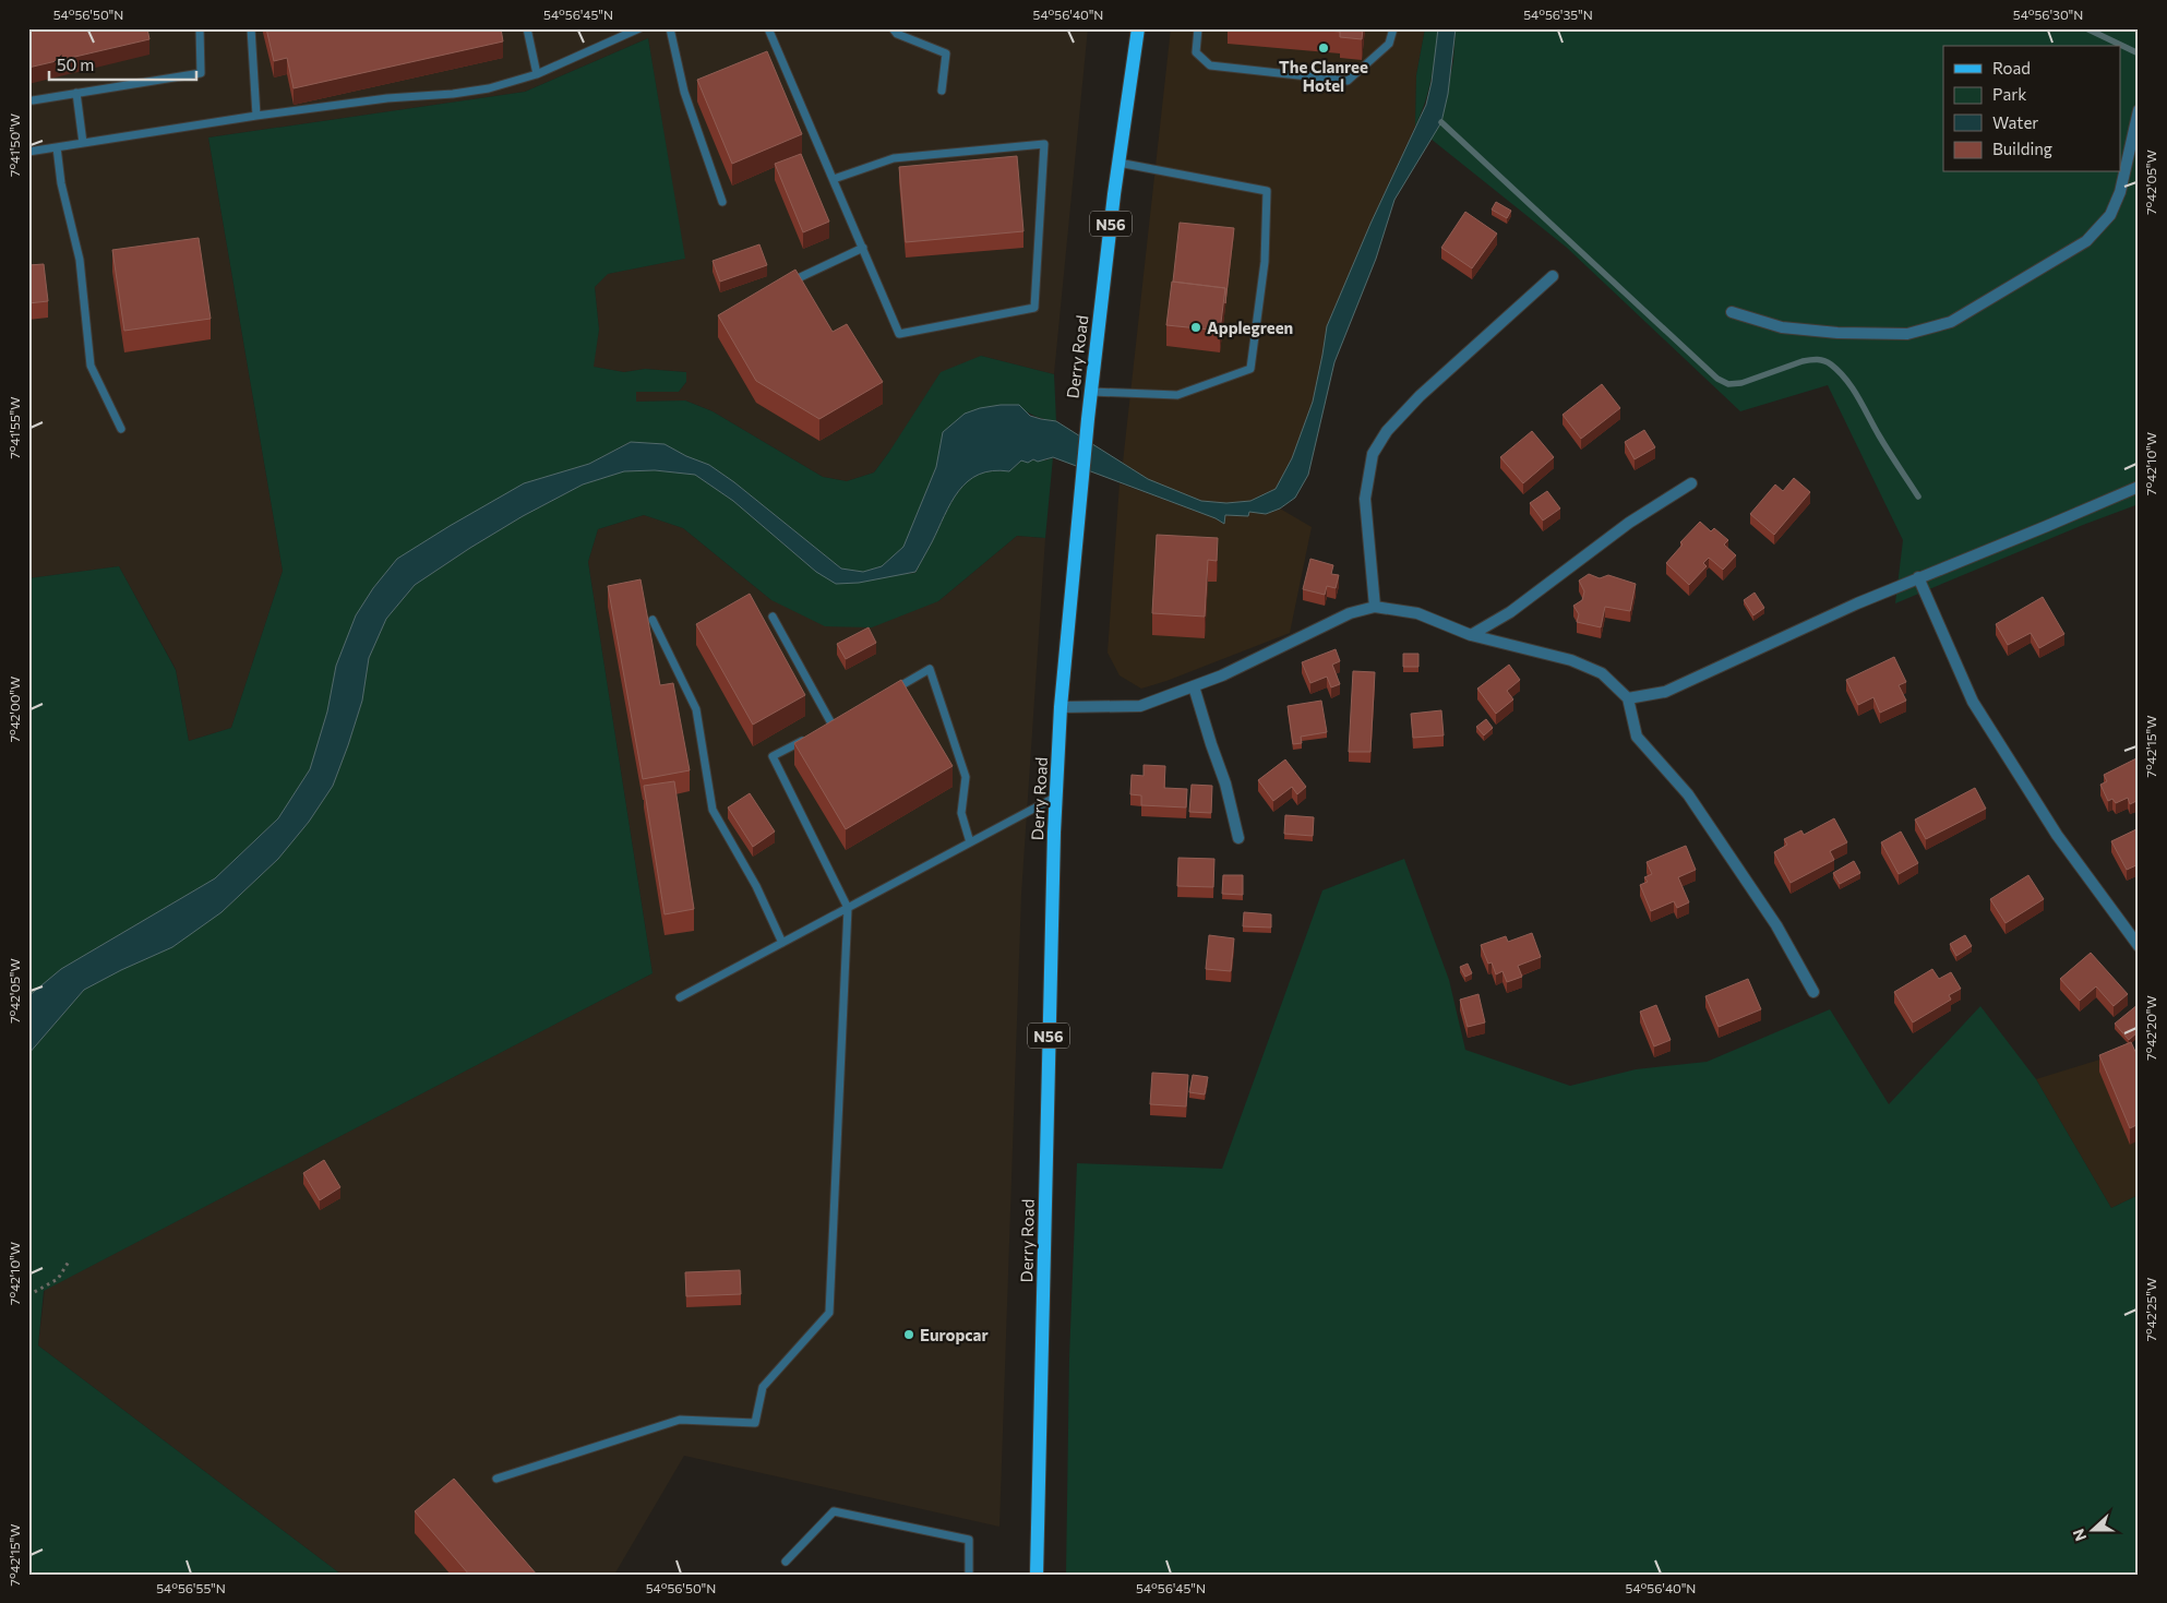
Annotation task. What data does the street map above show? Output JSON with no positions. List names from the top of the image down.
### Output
{
  "streets": {
    "main road": ["N56", "Derry Road"]
  },
  "places": ["The Clanree Hotel", "Applegreen", "Europcar"],
  "legend": [
    "Road",
    "Park",
    "Water",
    "Building"
  ],
  "scale_bar": "50 m",
  "north": "left",
  "coordinates": [
    "54°56'50\"N",
    "54°56'45\"N",
    "54°56'40\"N",
    "54°56'35\"N",
    "54°56'30\"N",
    "7°41'50\"W",
    "7°42'05\"W",
    "7°41'55\"W",
    "7°42'10\"W",
    "7°42'00\"W",
    "7°42'15\"W",
    "7°42'20\"W",
    "7°42'25\"W",
    "54°56'55\"N"
  ]
}
